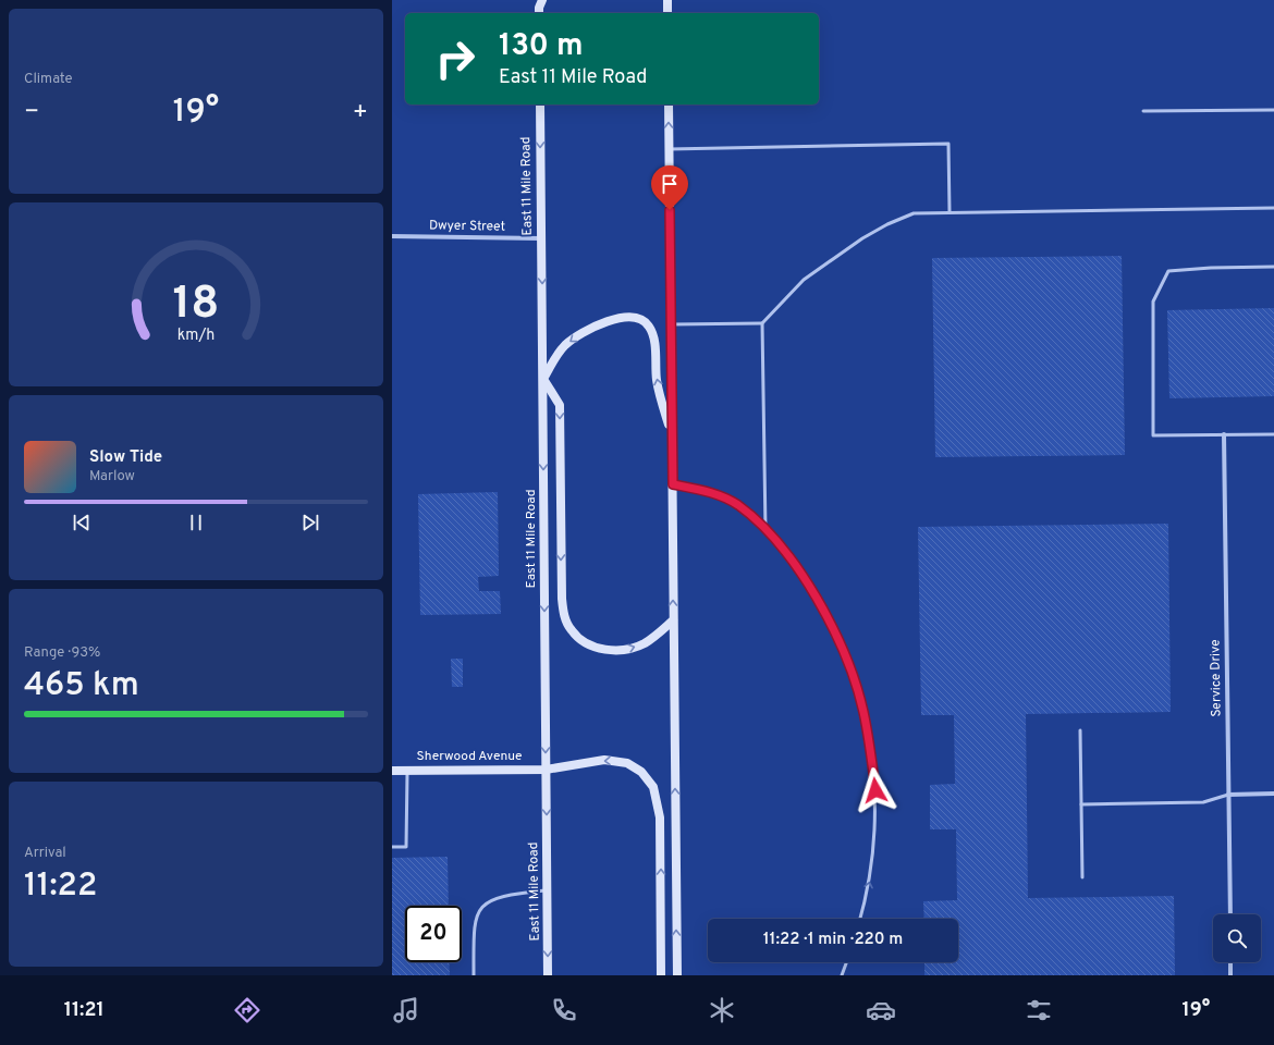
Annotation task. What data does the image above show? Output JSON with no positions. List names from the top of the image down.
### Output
{
  "streets": {
    "main road": ["East 11 Mile Road", "Sherwood Avenue"],
    "street": ["Dwyer Street", "Service Drive"]
  },
  "crossings": [
    ["East 11 Mile Road", "Dwyer Street"],
    ["East 11 Mile Road", "Sherwood Avenue"]
  ],
  "one_way": ["East 11 Mile Road"],
  "page": {
    "tile": [
      "Climate",
      ["Range · 93%", "465 km"],
      ["Arrival", "11:22"]
    ],
    "turn": ["130 m", "East 11 Mile Road"],
    "heat": ["−", "19°", "+"],
    "song": ["Slow Tide", "Marlow"],
    "limit": "20",
    "trip": "11:22 · 1 min · 220 m",
    "tabs": ["11:21", "19°"],
    "gauge": ["18", "km/h"]
  }
}
